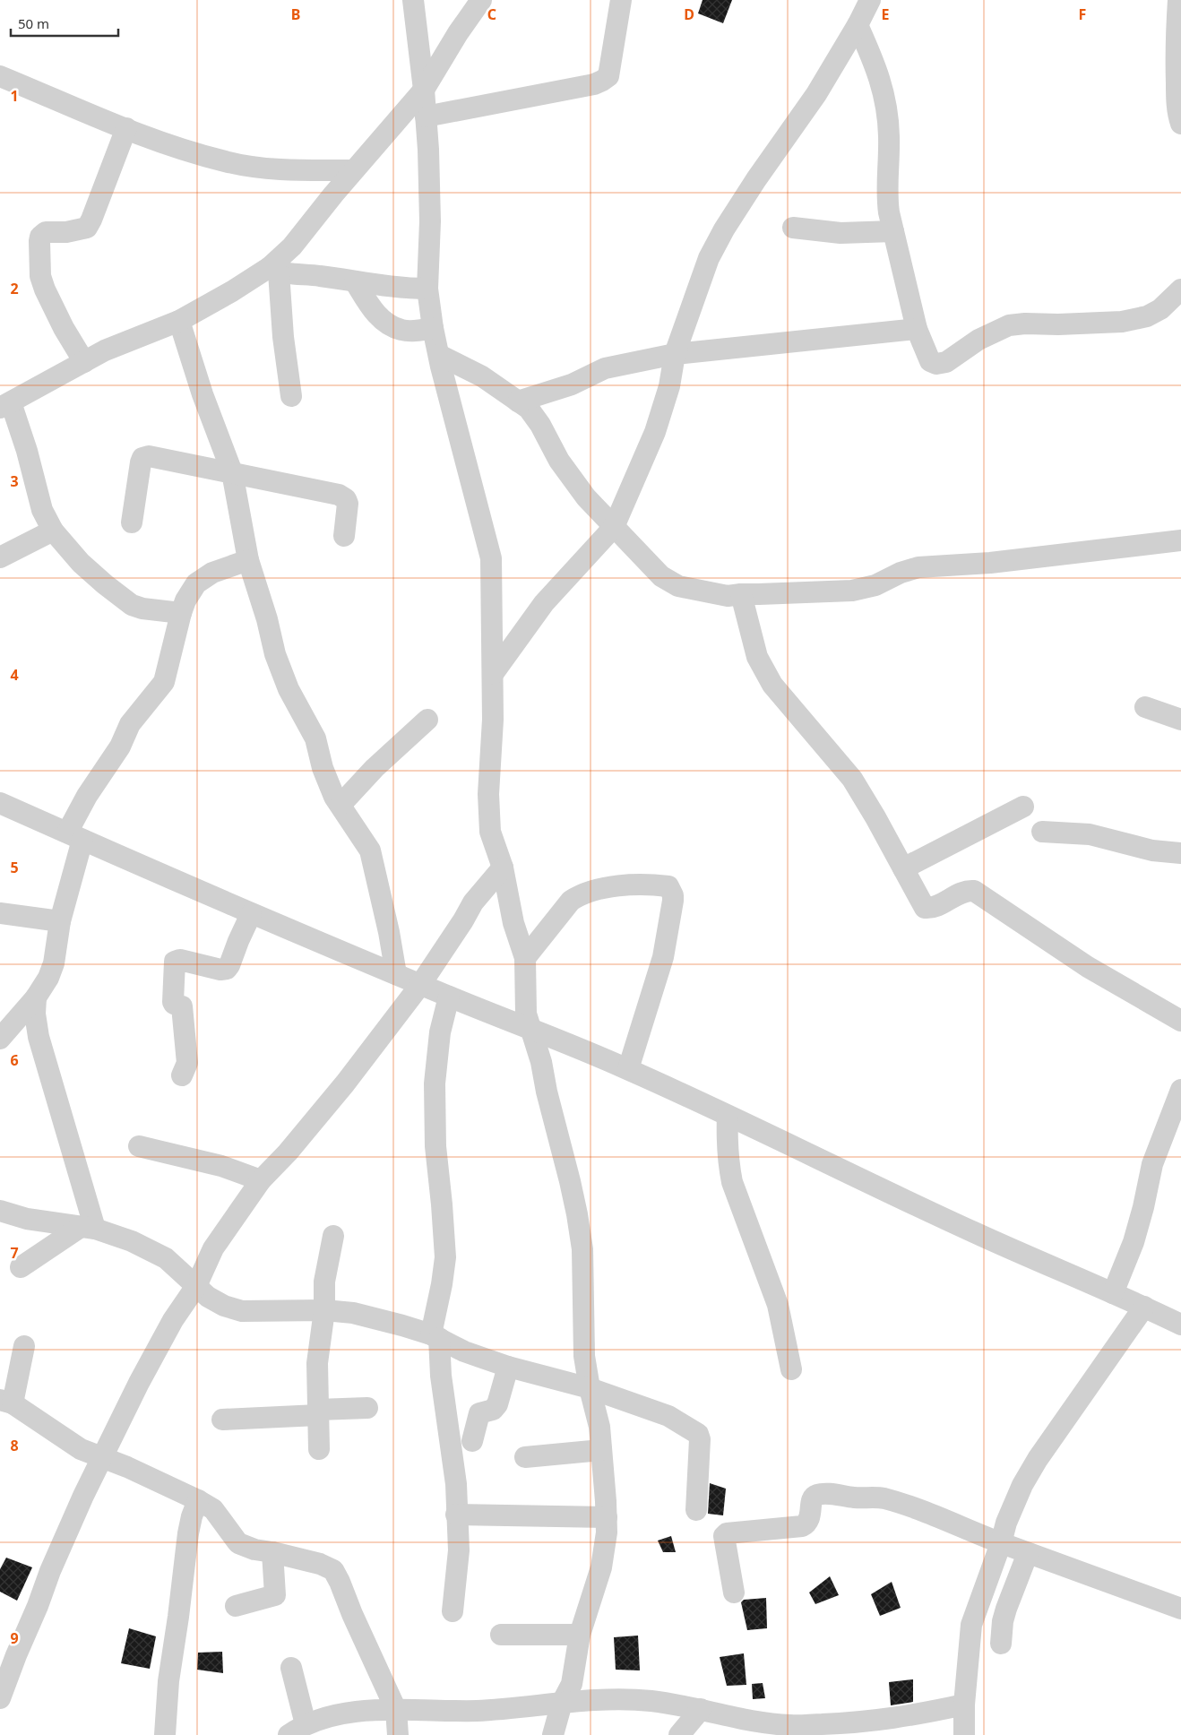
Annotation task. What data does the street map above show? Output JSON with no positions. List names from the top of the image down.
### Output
{
  "scale_bar": "50 m",
  "grid": {
    "columns": [
      "B",
      "C",
      "D",
      "E",
      "F"
    ],
    "rows": [
      "1",
      "2",
      "3",
      "4",
      "5",
      "6",
      "7",
      "8",
      "9"
    ]
  }
}
